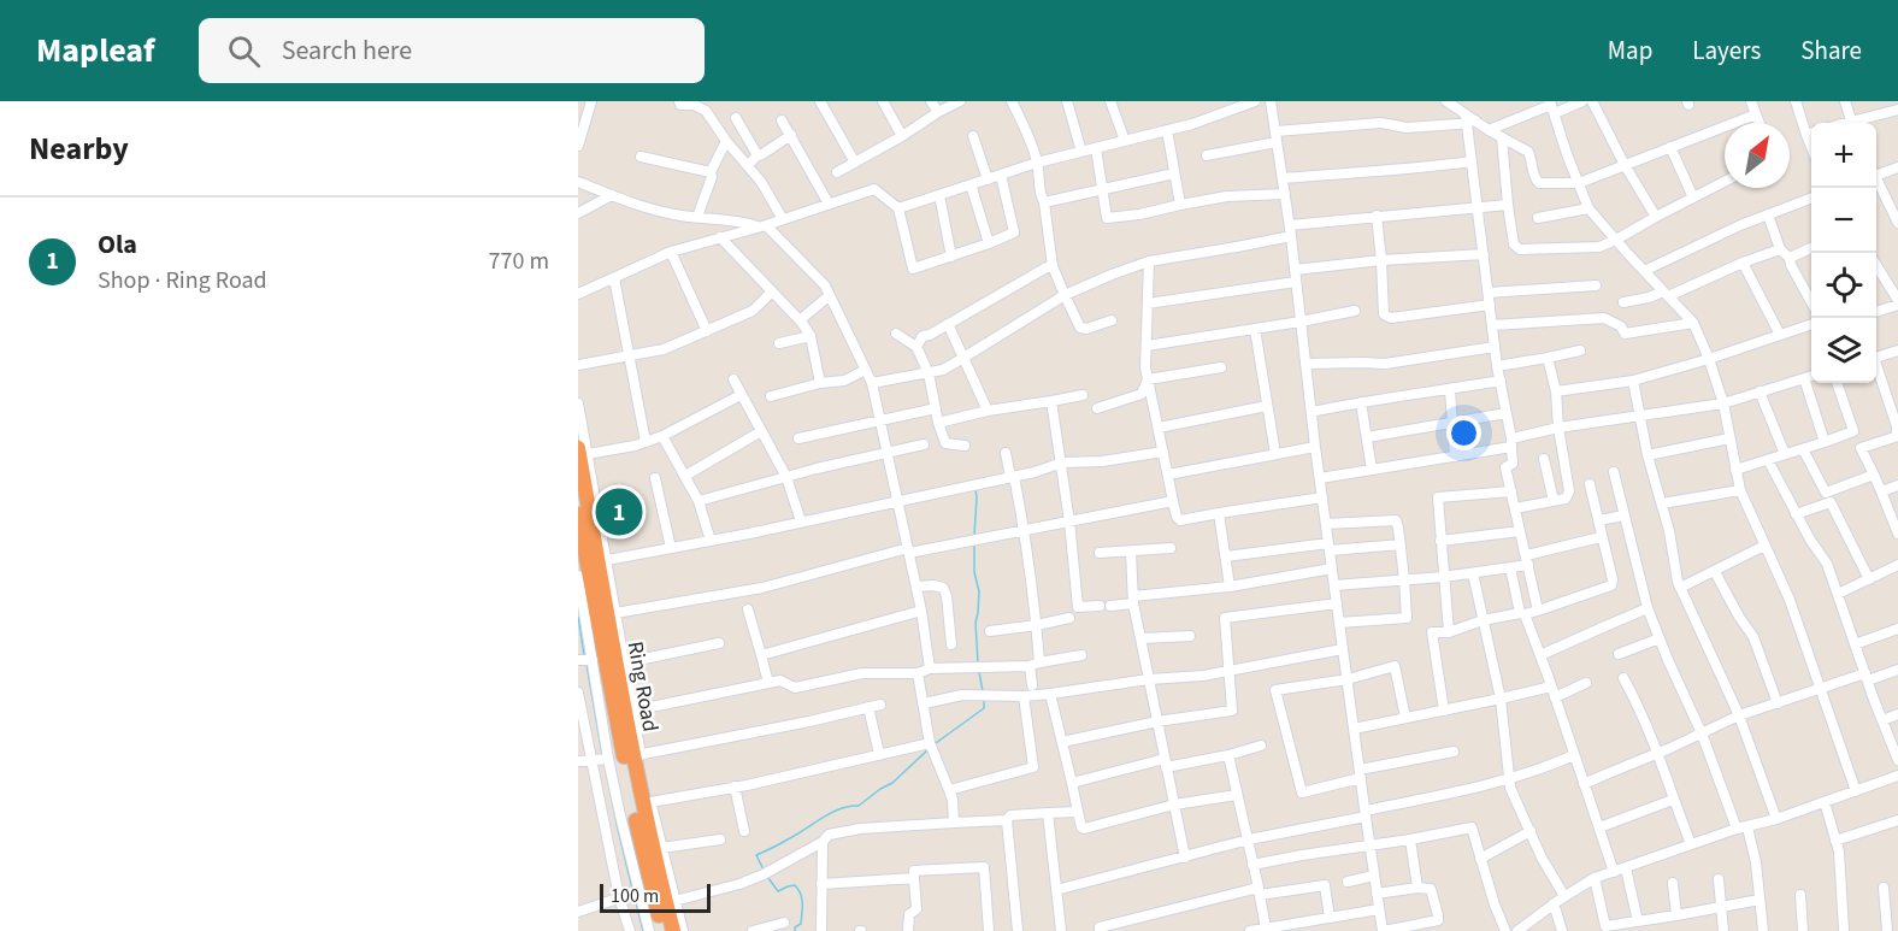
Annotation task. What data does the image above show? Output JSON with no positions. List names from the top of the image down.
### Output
{
  "streets": {
    "highway": ["Ring Road"]
  },
  "scale_bar": "100 m",
  "north": "top right",
  "page": {
    "header": "Mapleaf",
    "search": "Search here",
    "nav": ["Map", "Layers", "Share"],
    "heading": "Nearby",
    "map_buttons": ["+", "−"],
    "list": [
      {
        "mark": "1",
        "name": "Ola",
        "note": "Shop · Ring Road",
        "value": "770 m"
      }
    ],
    "pins": "1",
    "scale": "100 m"
  }
}
